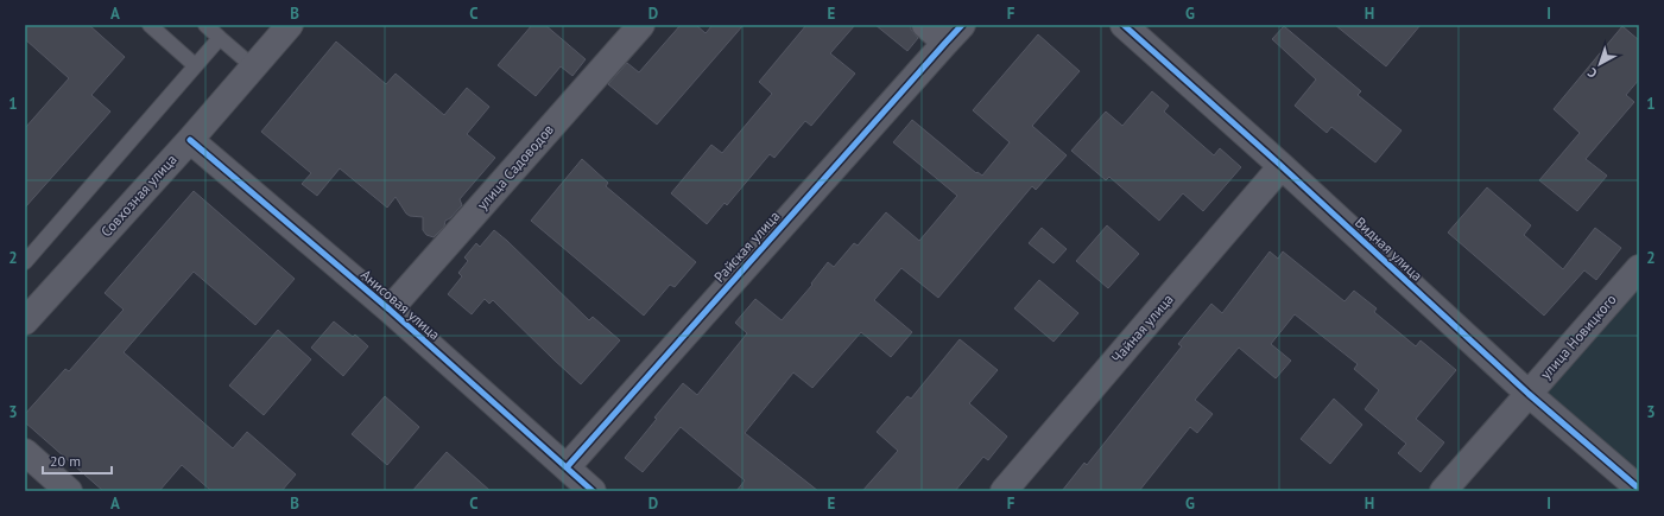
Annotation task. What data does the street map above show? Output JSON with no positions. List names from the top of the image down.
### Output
{
  "streets": {
    "street": [
      "улица Садоводов",
      "Совхозная улица",
      "Райская улица",
      "Видная улица",
      "Анисовая улица",
      "Чайная улица",
      "улица Новицкого"
    ]
  },
  "crossings": [
    ["улица Садоводов", "Анисовая улица"],
    ["Совхозная улица", "Анисовая улица"],
    ["Райская улица", "Анисовая улица"],
    ["Видная улица", "Чайная улица"],
    ["Видная улица", "улица Новицкого"]
  ],
  "scale_bar": "20 m",
  "north": "bottom left",
  "grid": {
    "columns": [
      "A",
      "B",
      "C",
      "D",
      "E",
      "F",
      "G",
      "H",
      "I"
    ],
    "rows": ["1", "2", "3"]
  }
}
